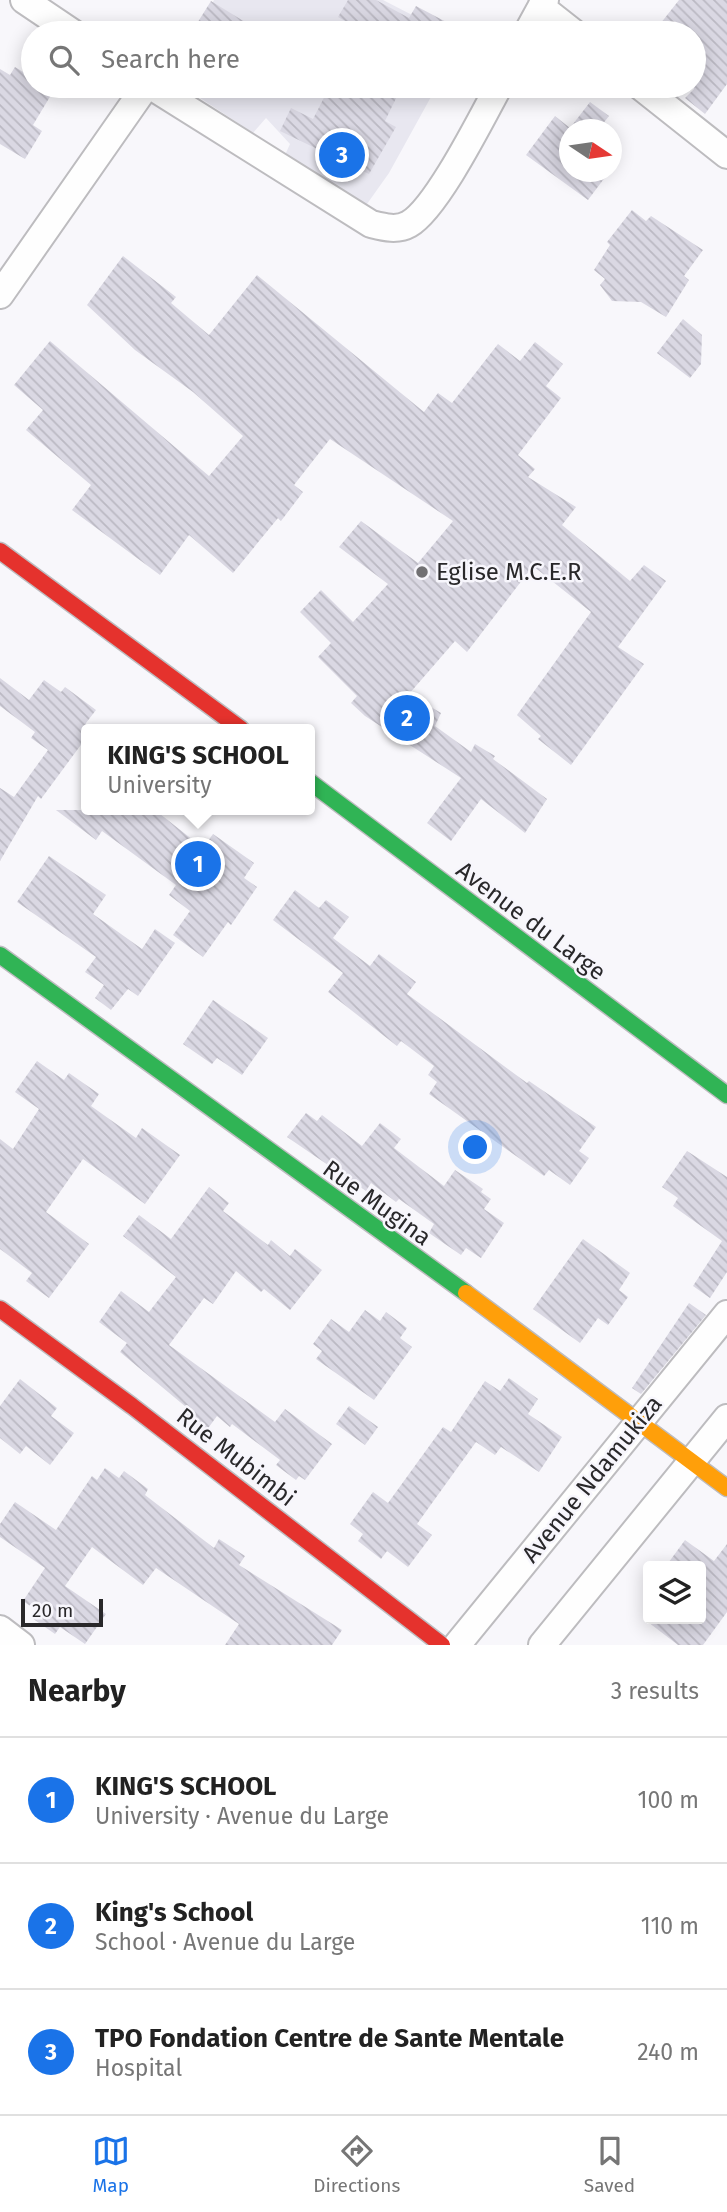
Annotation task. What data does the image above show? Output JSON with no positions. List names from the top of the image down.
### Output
{
  "streets": {
    "street": [
      "Avenue du Large",
      "Rue Mugina",
      "Rue Mubimbi",
      "Avenue Ndamukiza"
    ]
  },
  "crossings": [
    ["Rue Mugina", "Avenue Ndamukiza"]
  ],
  "places": ["Eglise M.C.E.R"],
  "scale_bar": "20 m",
  "north": "right",
  "page": {
    "search": "Search here",
    "pins": ["3", "2", "1"],
    "popup": ["KING'S SCHOOL", "University"],
    "scale": "20 m",
    "heading": ["Nearby", "3 results"],
    "list": [
      {
        "mark": "1",
        "name": "KING'S SCHOOL",
        "note": "University · Avenue du Large",
        "value": "100 m"
      },
      {
        "mark": "2",
        "name": "King's School",
        "note": "School · Avenue du Large",
        "value": "110 m"
      },
      {
        "mark": "3",
        "name": "TPO Fondation Centre de Sante Mentale",
        "note": "Hospital",
        "value": "240 m"
      }
    ],
    "nav": ["Map", "Directions", "Saved"]
  }
}
